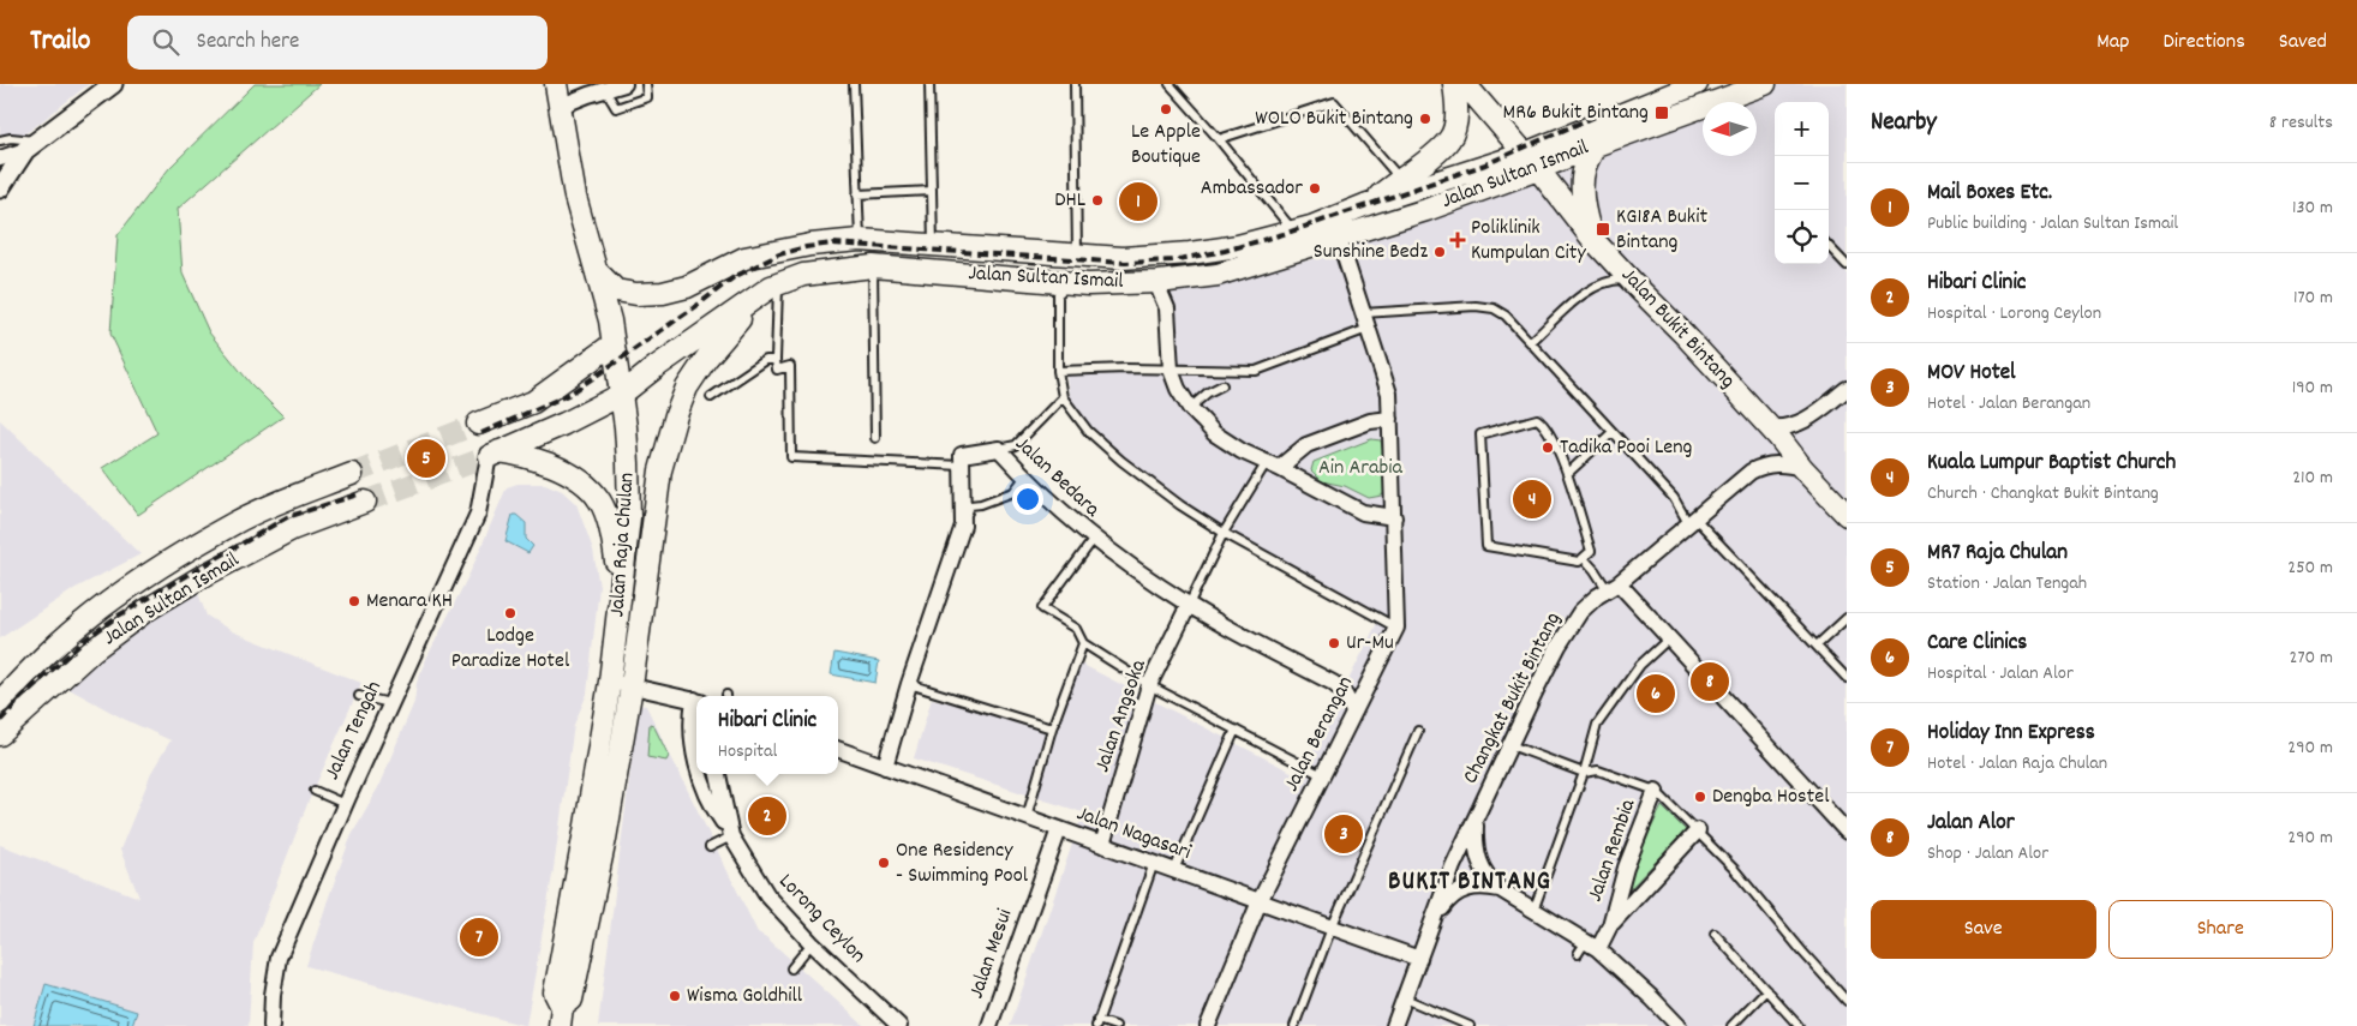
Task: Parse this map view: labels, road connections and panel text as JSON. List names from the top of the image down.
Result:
{
  "streets": {
    "main road": ["Jalan Sultan Ismail", "Jalan Bukit Bintang", "Jalan Raja Chulan"],
    "street": [
      "Jalan Bedara",
      "Changkat Bukit Bintang",
      "Jalan Angsoka",
      "Jalan Tengah",
      "Jalan Berangan",
      "Jalan Nagasari",
      "Jalan Rembia",
      "Lorong Ceylon",
      "Jalan Mesui"
    ]
  },
  "crossings": [
    ["Jalan Sultan Ismail", "Jalan Bukit Bintang"],
    ["Jalan Sultan Ismail", "Jalan Raja Chulan"],
    ["Jalan Sultan Ismail", "Jalan Tengah"],
    ["Jalan Sultan Ismail", "Jalan Berangan"],
    ["Jalan Bukit Bintang", "Changkat Bukit Bintang"],
    ["Jalan Bedara", "Jalan Angsoka"],
    ["Jalan Bedara", "Jalan Berangan"],
    ["Changkat Bukit Bintang", "Jalan Nagasari"],
    ["Jalan Angsoka", "Jalan Nagasari"],
    ["Jalan Berangan", "Jalan Nagasari"],
    ["Jalan Nagasari", "Jalan Mesui"]
  ],
  "districts": ["BUKIT BINTANG"],
  "parks": ["Ain Arabia"],
  "places": {
    "other": [
      "Le Apple Boutique",
      "WOLO Bukit Bintang",
      "Ambassador",
      "DHL",
      "Sunshine Bedz",
      "Tadika Pooi Leng",
      "Menara KH",
      "Lodge Paradize Hotel",
      "Ur-Mu",
      "Dengba Hostel",
      "One Residency - Swimming Pool",
      "Wisma Goldhill"
    ],
    "transit": ["MR6 Bukit Bintang", "KG18A Bukit Bintang"],
    "health": ["Poliklinik Kumpulan City"]
  },
  "north": "left",
  "page": {
    "header": "Trailo",
    "search": "Search here",
    "nav": ["Map", "Directions", "Saved"],
    "heading": ["Nearby", "8 results"],
    "map_buttons": ["+", "−"],
    "list": [
      {
        "mark": "1",
        "name": "Mail Boxes Etc.",
        "note": "Public building · Jalan Sultan Ismail",
        "value": "130 m"
      },
      {
        "mark": "2",
        "name": "Hibari Clinic",
        "note": "Hospital · Lorong Ceylon",
        "value": "170 m"
      },
      {
        "mark": "3",
        "name": "MOV Hotel",
        "note": "Hotel · Jalan Berangan",
        "value": "190 m"
      },
      {
        "mark": "4",
        "name": "Kuala Lumpur Baptist Church",
        "note": "Church · Changkat Bukit Bintang",
        "value": "210 m"
      },
      {
        "mark": "5",
        "name": "MR7 Raja Chulan",
        "note": "Station · Jalan Tengah",
        "value": "250 m"
      },
      {
        "mark": "6",
        "name": "Care Clinics",
        "note": "Hospital · Jalan Alor",
        "value": "270 m"
      },
      {
        "mark": "7",
        "name": "Holiday Inn Express",
        "note": "Hotel · Jalan Raja Chulan",
        "value": "290 m"
      },
      {
        "mark": "8",
        "name": "Jalan Alor",
        "note": "Shop · Jalan Alor",
        "value": "290 m"
      }
    ],
    "pins": [
      "1",
      "5",
      "4",
      "8",
      "6",
      "2",
      "3",
      "7"
    ],
    "popup": ["Hibari Clinic", "Hospital"],
    "buttons": ["Save", "Share"]
  }
}
